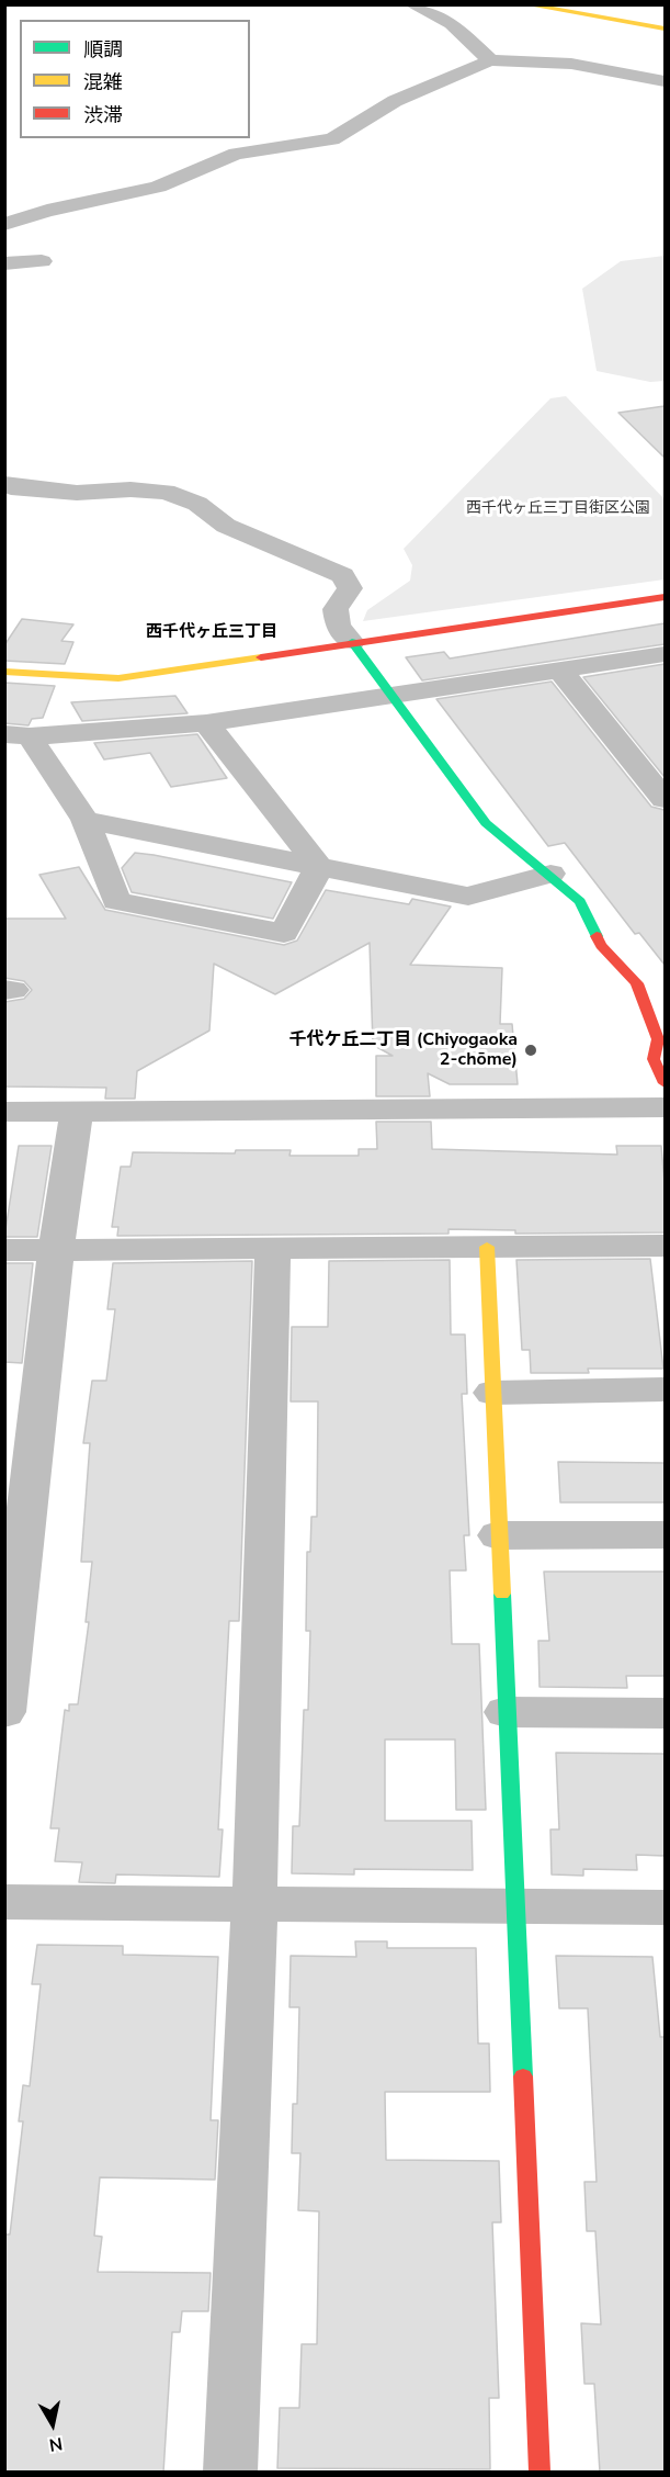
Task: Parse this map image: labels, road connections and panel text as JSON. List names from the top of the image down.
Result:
{
  "districts": ["西千代ヶ丘三丁目"],
  "parks": ["西千代ヶ丘三丁目街区公園"],
  "places": ["千代ケ丘二丁目 (Chiyogaoka 2-chōme)"],
  "legend": ["順調", "混雑", "渋滞"],
  "north": "bottom"
}
